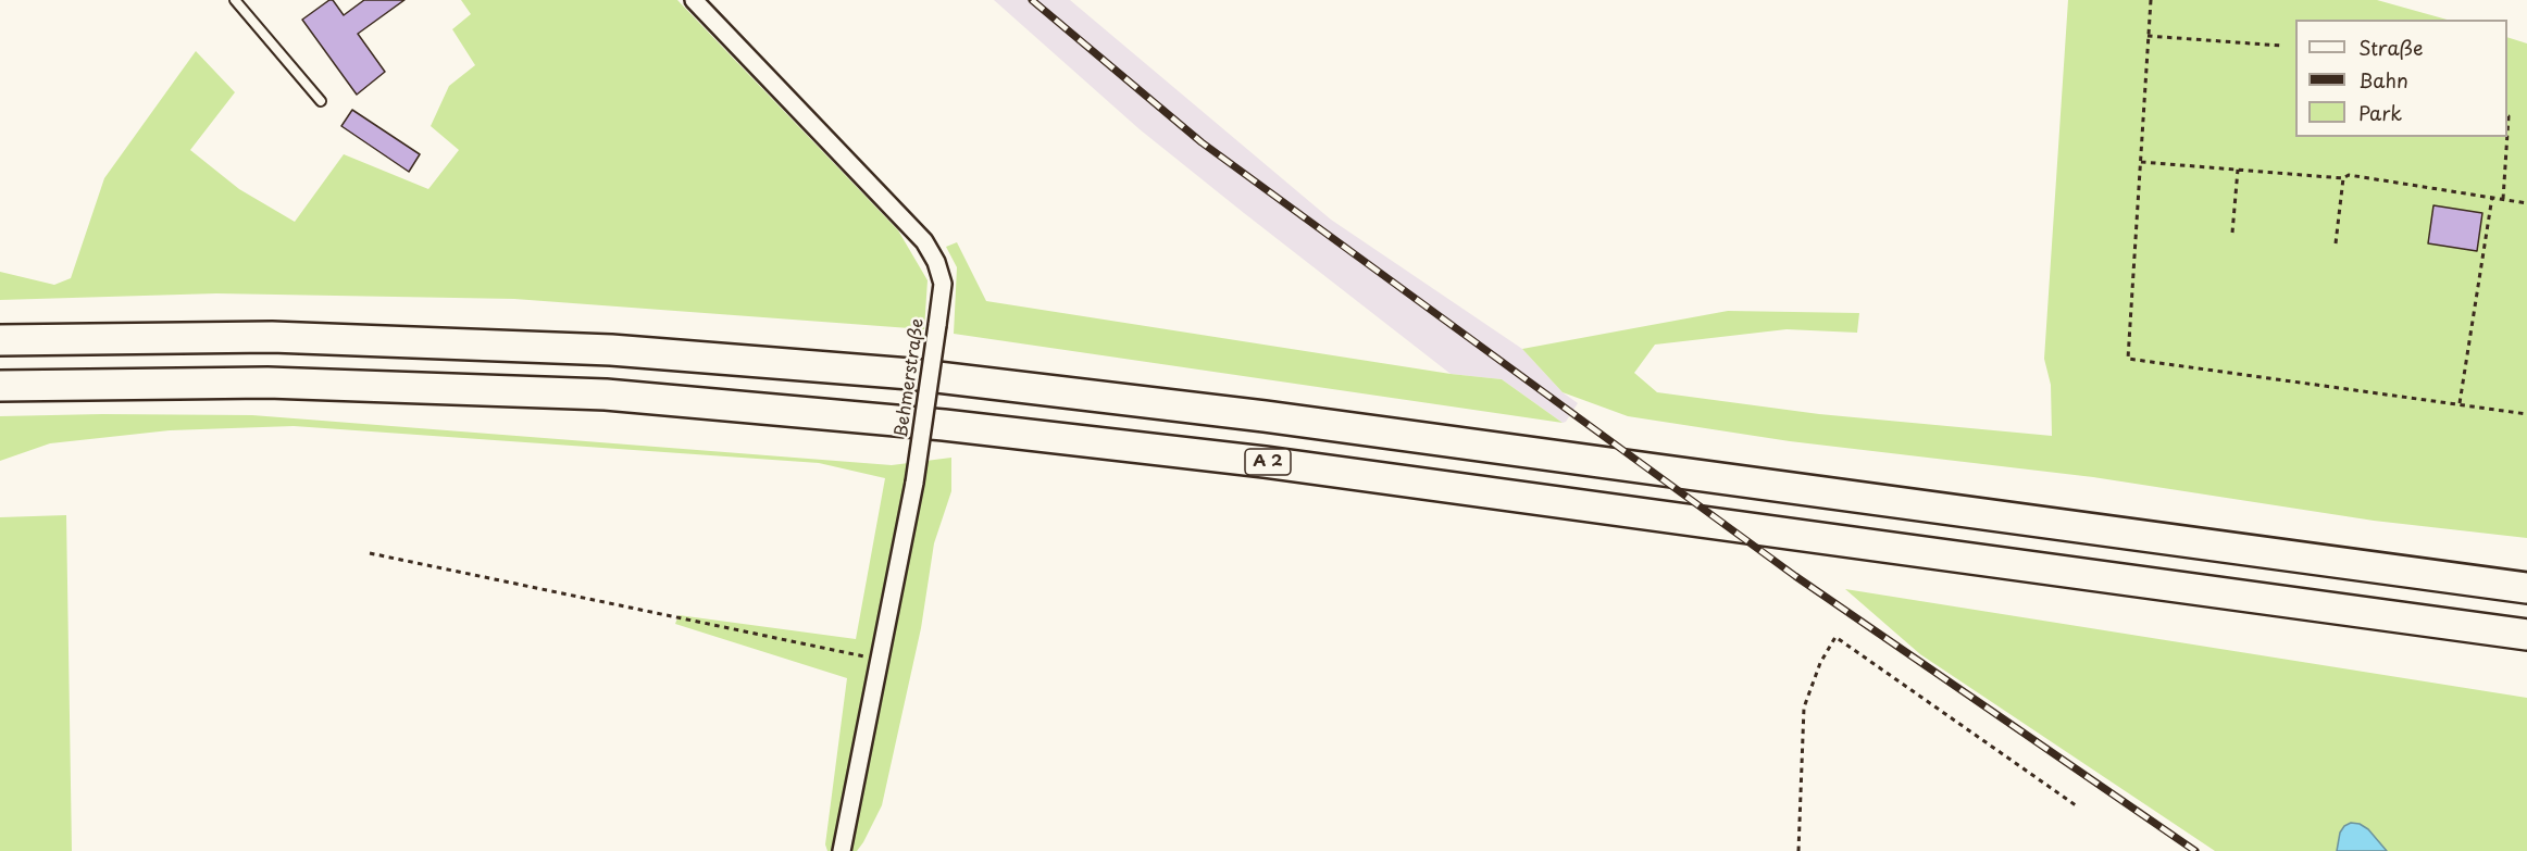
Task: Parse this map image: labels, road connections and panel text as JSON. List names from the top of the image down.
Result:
{
  "streets": {
    "highway": ["A 2"],
    "street": ["Behmerstraße"]
  },
  "legend": ["Straße", "Bahn", "Park"]
}
